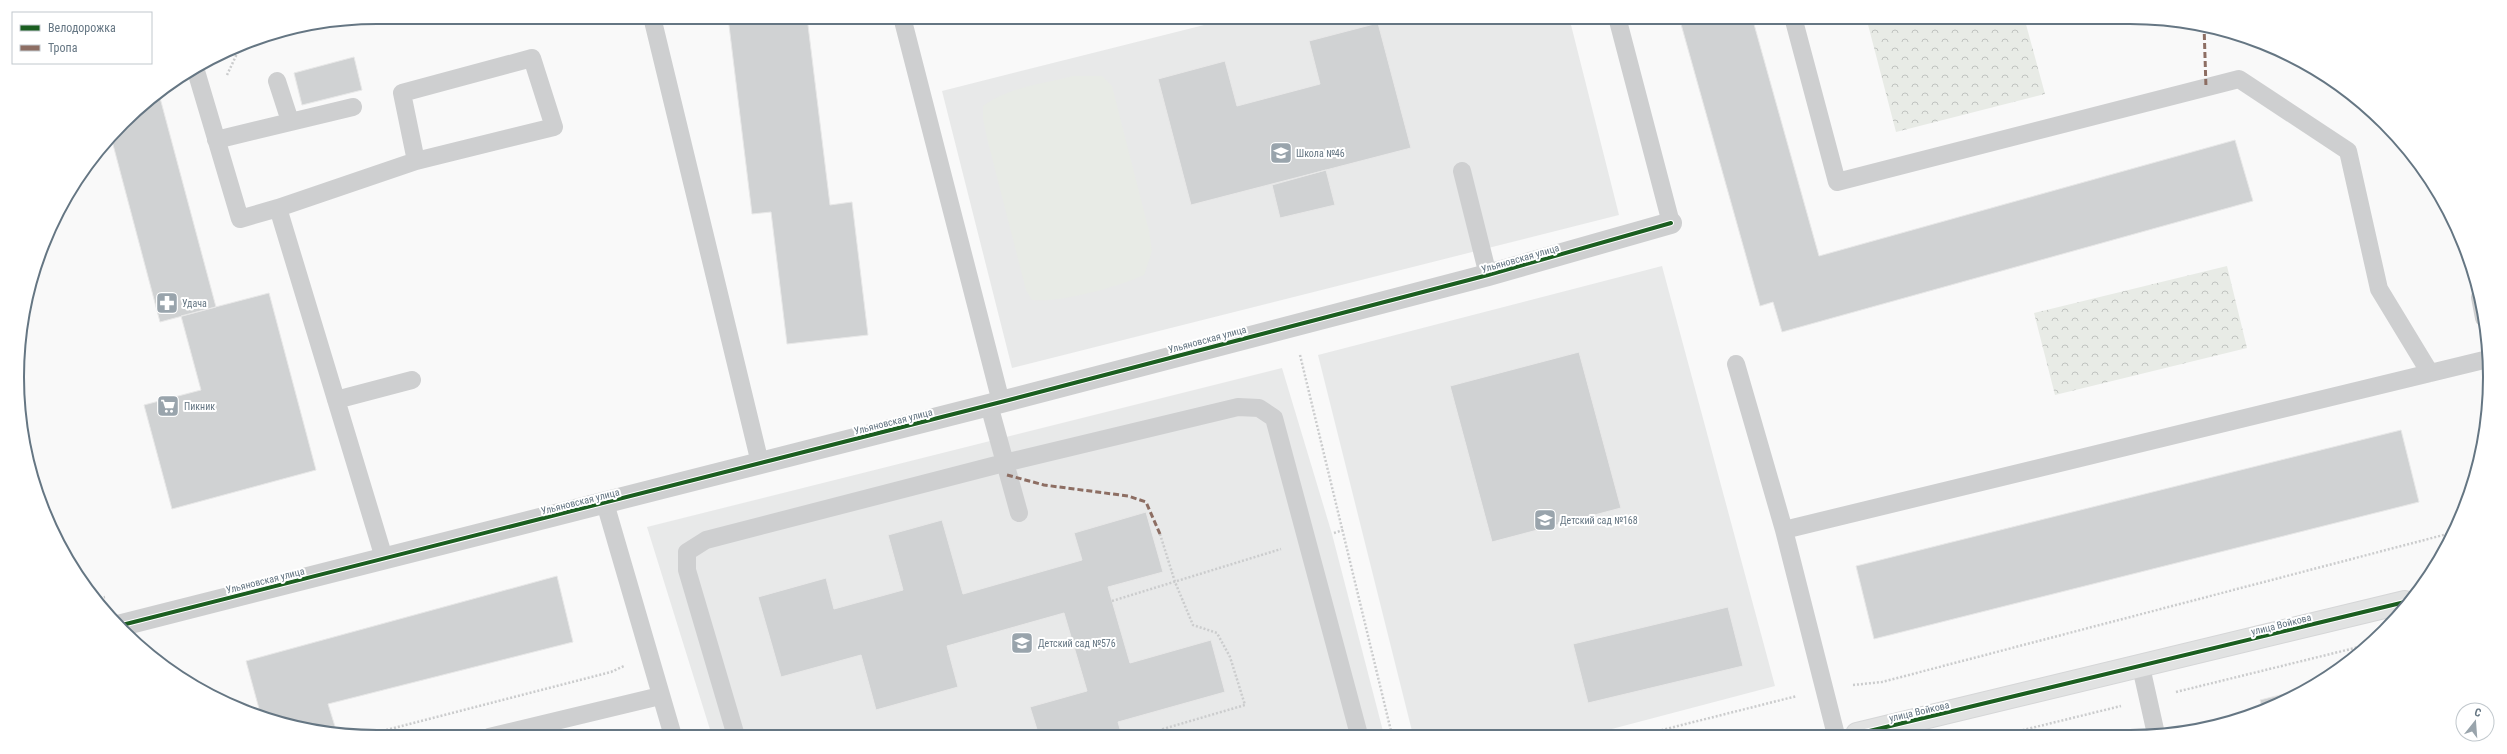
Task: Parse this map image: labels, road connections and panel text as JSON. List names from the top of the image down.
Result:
{
  "streets": {
    "street": ["Ульяновская улица", "улица Войкова"]
  },
  "places": {
    "school or university": ["Школа №46", "Детский сад №168", "Детский сад №576"],
    "pharmacy": ["Удача"],
    "supermarket": ["Пикник"]
  },
  "legend": ["Велодорожка", "Тропа"],
  "north": "top"
}
